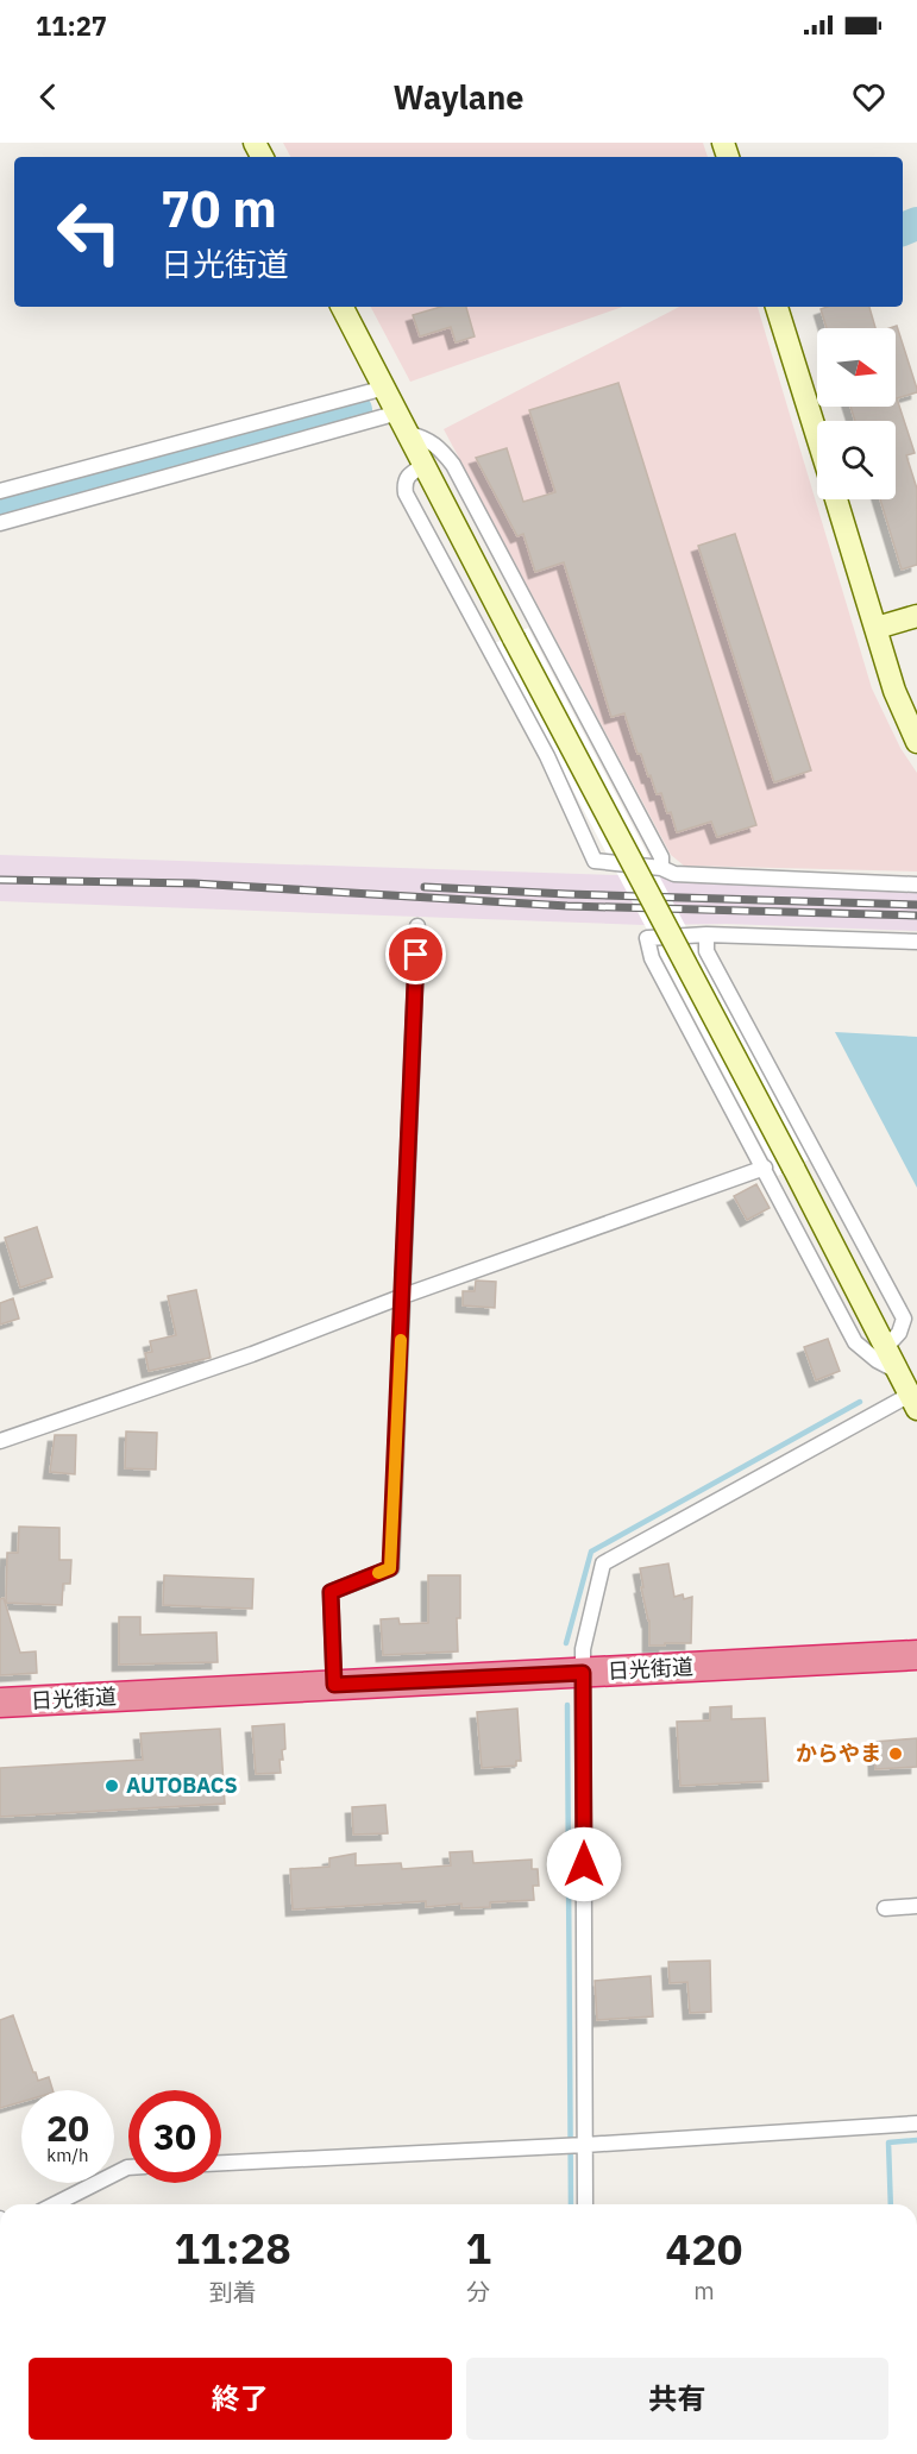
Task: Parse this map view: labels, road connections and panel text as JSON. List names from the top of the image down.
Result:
{
  "streets": {
    "highway": ["日光街道"]
  },
  "places": ["からやま", "AUTOBACS"],
  "north": "right",
  "page": {
    "status": "11:27",
    "header": "Waylane",
    "turn": ["70 m", "日光街道"],
    "speed": "20 km/h",
    "limit": "30",
    "eta": [
      "11:28",
      "到着",
      "1",
      "分",
      "420",
      "m"
    ],
    "buttons": ["終了", "共有"]
  }
}
